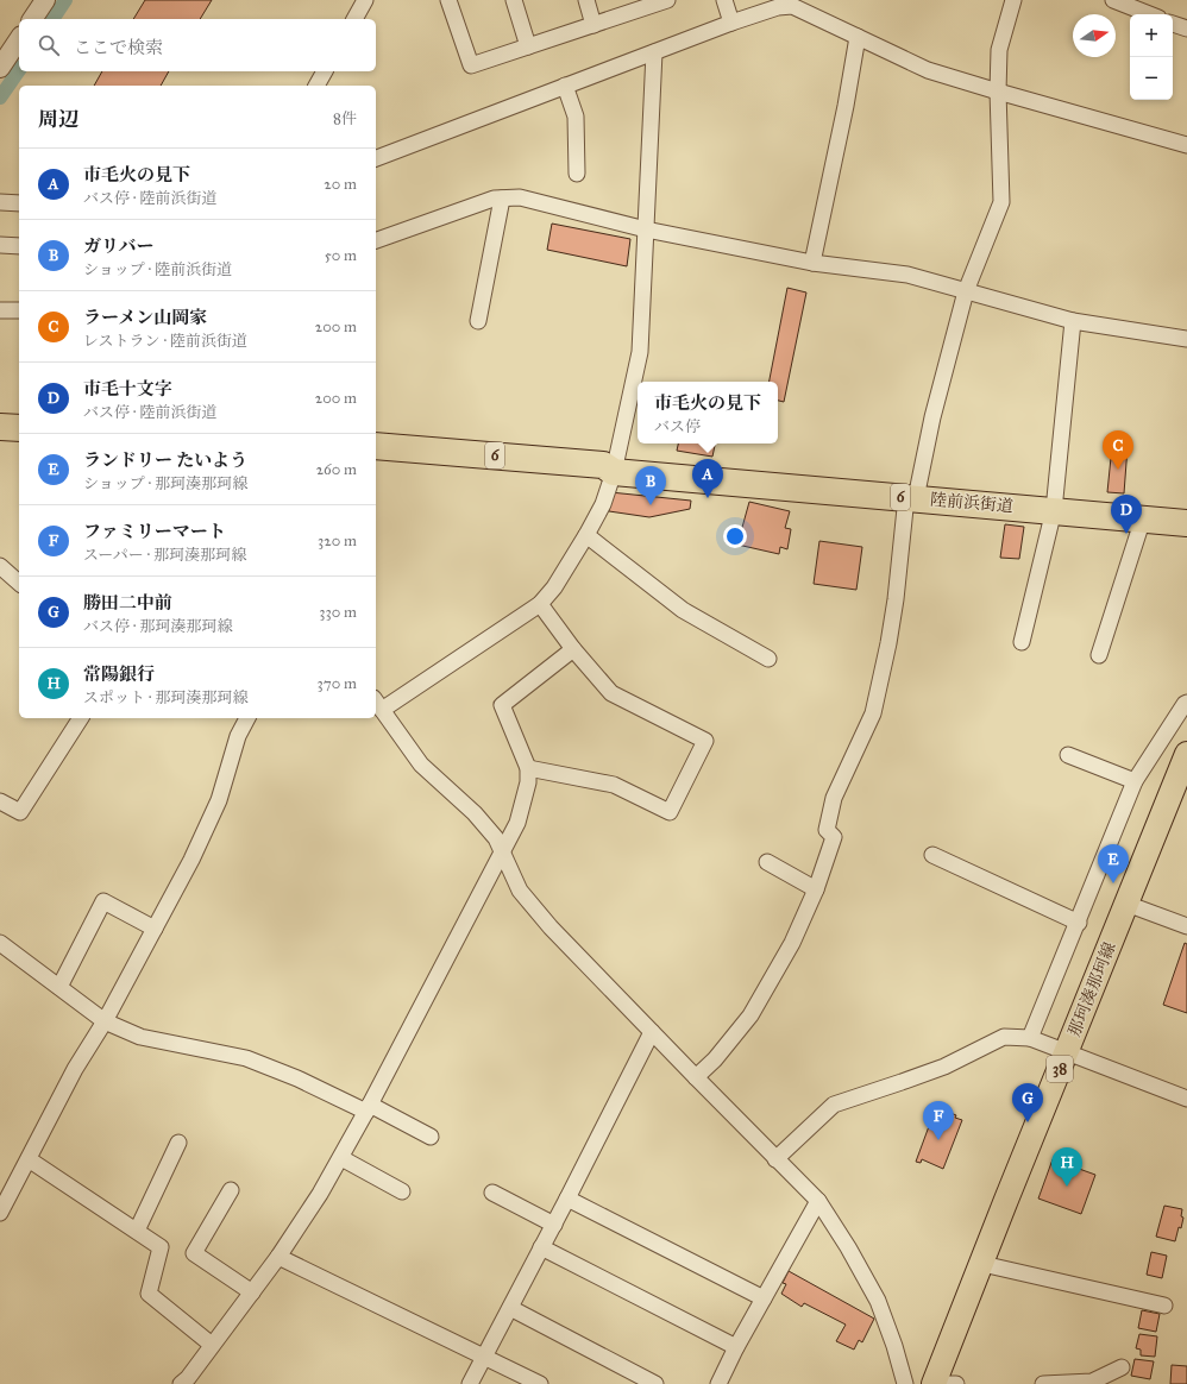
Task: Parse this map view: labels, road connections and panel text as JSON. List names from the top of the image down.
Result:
{
  "streets": {
    "highway": ["6", "陸前浜街道"],
    "main road": ["那珂湊那珂線", "38"]
  },
  "north": "right",
  "page": {
    "map_buttons": ["+", "−"],
    "search": "ここで検索",
    "heading": ["周辺", "8件"],
    "list": [
      {
        "mark": "A",
        "name": "市毛火の見下",
        "note": "バス停 · 陸前浜街道",
        "value": "20 m"
      },
      {
        "mark": "B",
        "name": "ガリバー",
        "note": "ショップ · 陸前浜街道",
        "value": "50 m"
      },
      {
        "mark": "C",
        "name": "ラーメン山岡家",
        "note": "レストラン · 陸前浜街道",
        "value": "200 m"
      },
      {
        "mark": "D",
        "name": "市毛十文字",
        "note": "バス停 · 陸前浜街道",
        "value": "200 m"
      },
      {
        "mark": "E",
        "name": "ランドリー たいよう",
        "note": "ショップ · 那珂湊那珂線",
        "value": "260 m"
      },
      {
        "mark": "F",
        "name": "ファミリーマート",
        "note": "スーパー · 那珂湊那珂線",
        "value": "320 m"
      },
      {
        "mark": "G",
        "name": "勝田二中前",
        "note": "バス停 · 那珂湊那珂線",
        "value": "330 m"
      },
      {
        "mark": "H",
        "name": "常陽銀行",
        "note": "スポット · 那珂湊那珂線",
        "value": "370 m"
      }
    ],
    "popup": ["市毛火の見下", "バス停"],
    "pins": [
      "C",
      "A",
      "B",
      "D",
      "E",
      "G",
      "F",
      "H"
    ]
  }
}
